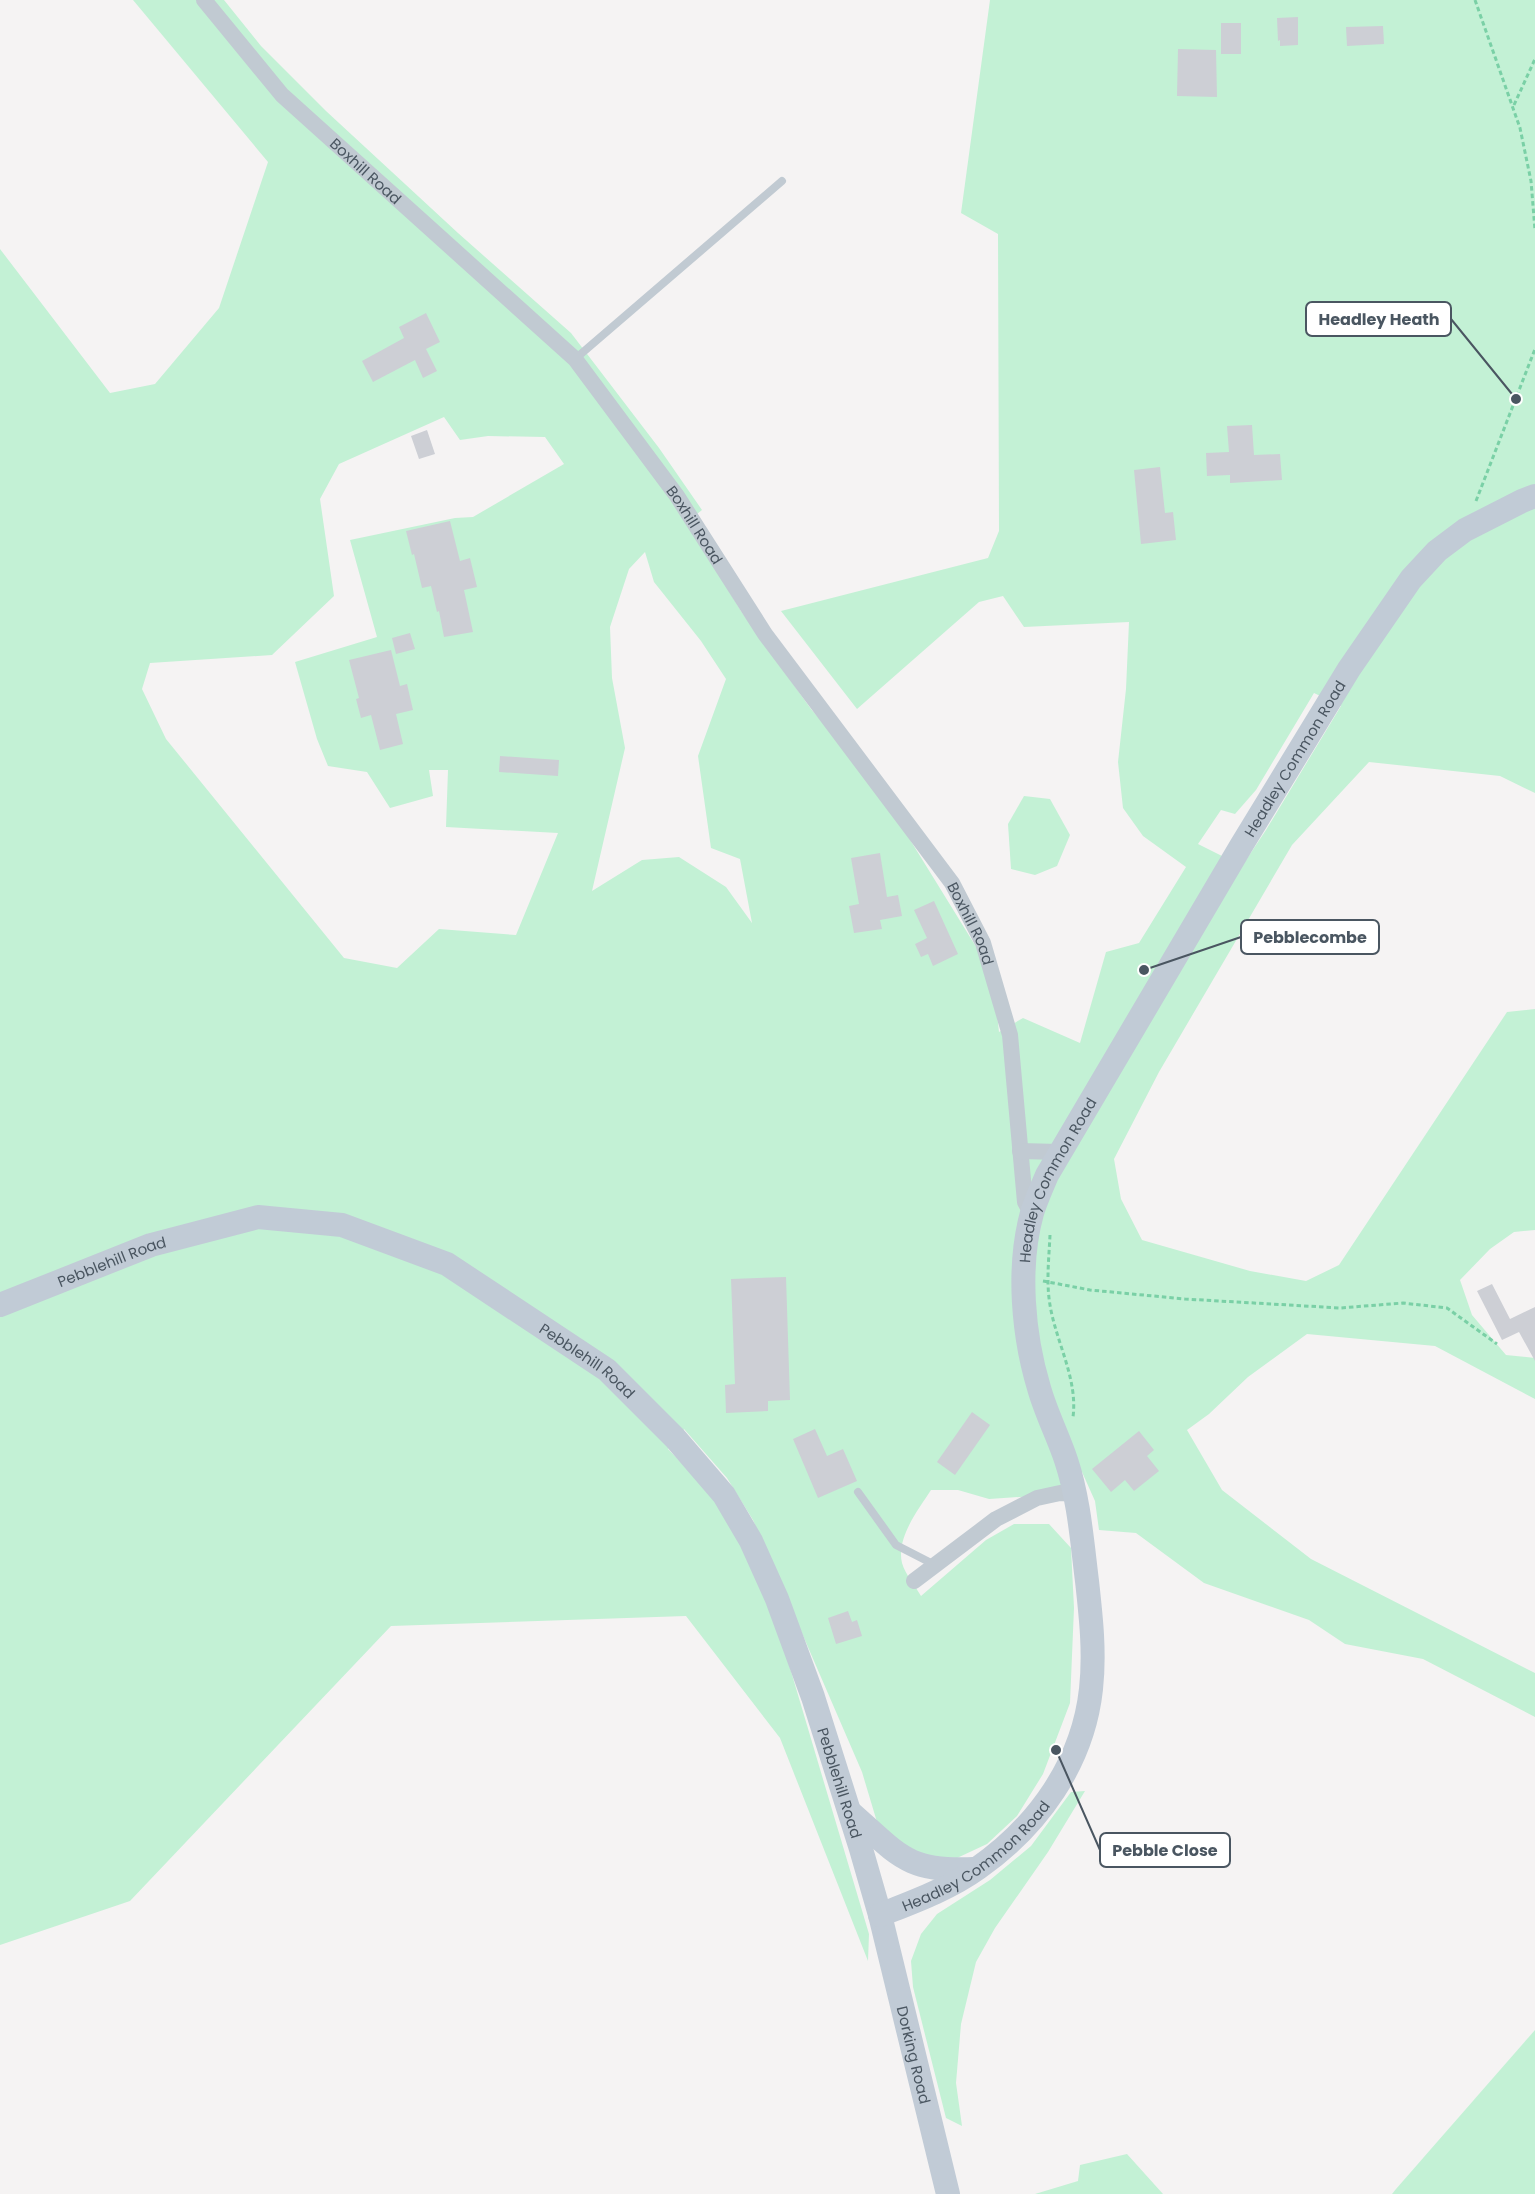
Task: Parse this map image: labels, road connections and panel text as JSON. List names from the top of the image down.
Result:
{
  "streets": {
    "main road": ["Headley Common Road", "Pebblehill Road", "Dorking Road"],
    "street": ["Boxhill Road"]
  },
  "crossings": [
    ["Boxhill Road", "Headley Common Road"],
    ["Headley Common Road", "Pebblehill Road"],
    ["Headley Common Road", "Dorking Road"],
    ["Pebblehill Road", "Dorking Road"]
  ],
  "places": ["Headley Heath", "Pebblecombe", "Pebble Close"]
}
